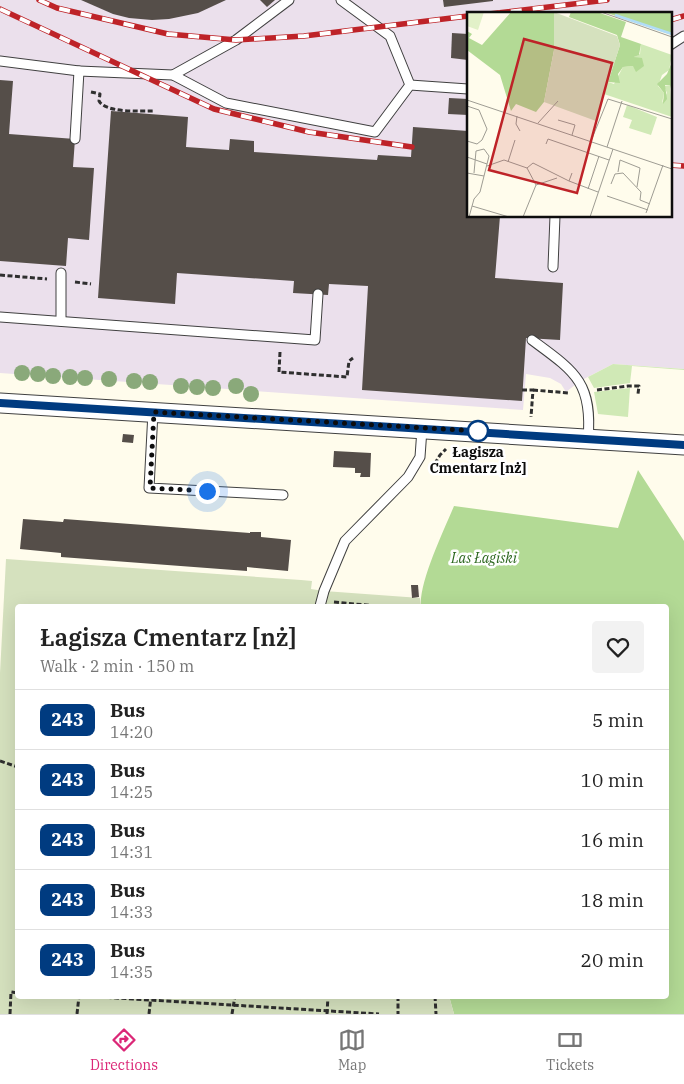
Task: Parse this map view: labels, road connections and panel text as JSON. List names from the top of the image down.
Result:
{
  "parks": ["Las Łagiski"],
  "places": ["Łagisza Cmentarz [nż]"],
  "lines": ["bus line 243"],
  "page": {
    "heading": ["Łagisza Cmentarz [nż]", "Walk · 2 min · 150 m"],
    "list": [
      {
        "mark": "243",
        "name": "Bus",
        "note": "14:20",
        "value": "5 min"
      },
      {
        "mark": "243",
        "name": "Bus",
        "note": "14:25",
        "value": "10 min"
      },
      {
        "mark": "243",
        "name": "Bus",
        "note": "14:31",
        "value": "16 min"
      },
      {
        "mark": "243",
        "name": "Bus",
        "note": "14:33",
        "value": "18 min"
      },
      {
        "mark": "243",
        "name": "Bus",
        "note": "14:35",
        "value": "20 min"
      }
    ],
    "tabs": ["Directions", "Map", "Tickets"]
  }
}
